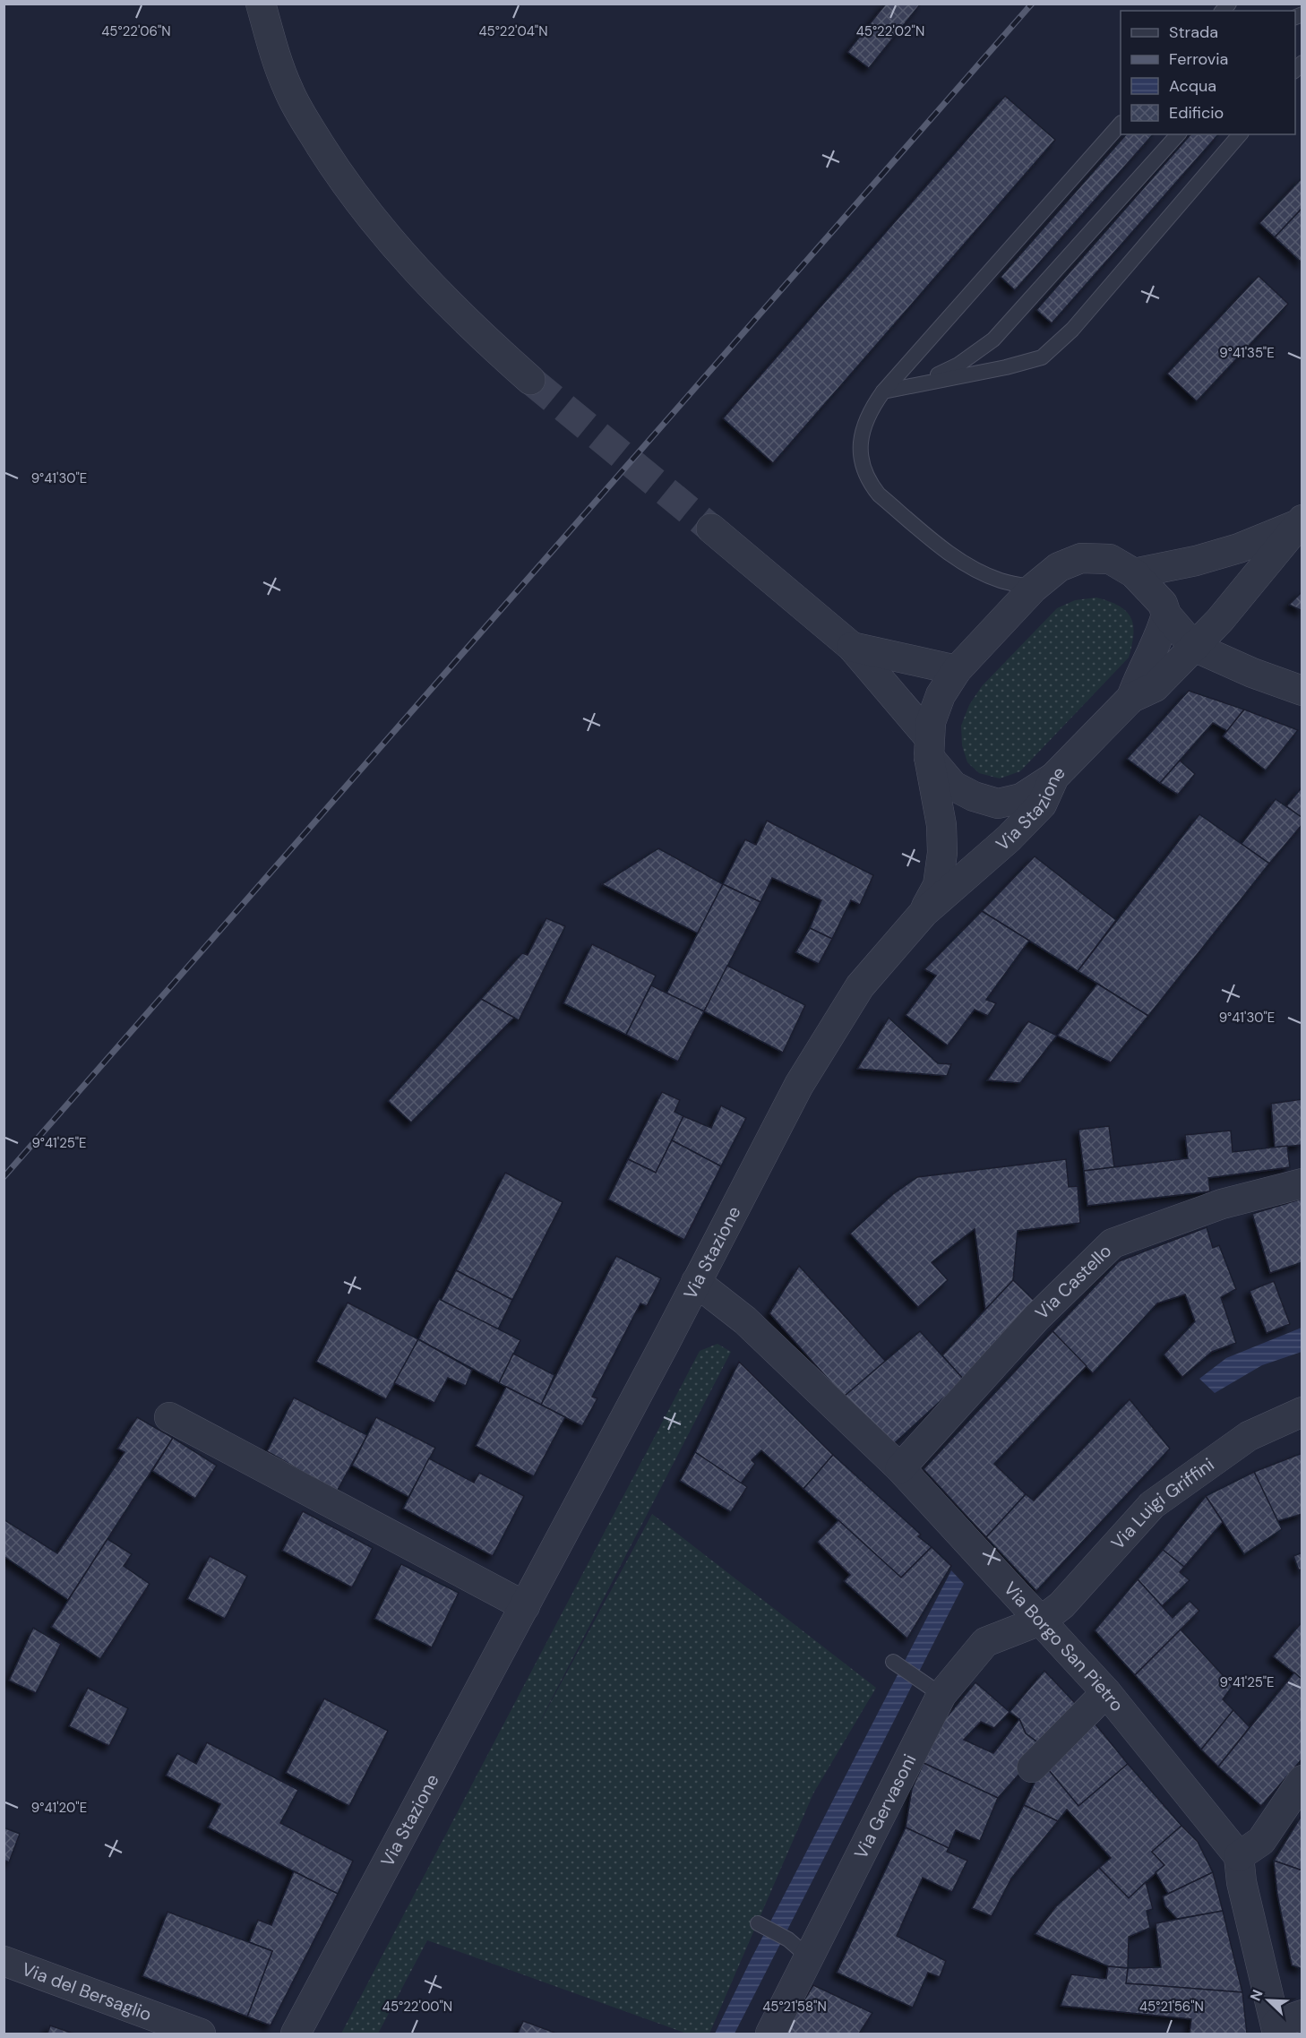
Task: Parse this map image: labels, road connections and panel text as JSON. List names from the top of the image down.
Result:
{
  "streets": {
    "street": [
      "Via Stazione",
      "Via Castello",
      "Via Luigi Griffini",
      "Via Borgo San Pietro",
      "Via Gervasoni",
      "Via del Bersaglio"
    ]
  },
  "crossings": [
    ["Via Stazione", "Via Borgo San Pietro"],
    ["Via Castello", "Via Borgo San Pietro"],
    ["Via Luigi Griffini", "Via Borgo San Pietro"],
    ["Via Luigi Griffini", "Via Gervasoni"],
    ["Via Borgo San Pietro", "Via Gervasoni"]
  ],
  "legend": [
    "Strada",
    "Ferrovia",
    "Acqua",
    "Edificio"
  ],
  "north": "top left",
  "coordinates": [
    "45°22'06\"N",
    "45°22'04\"N",
    "45°22'02\"N",
    "9°41'35\"E",
    "9°41'30\"E",
    "9°41'25\"E",
    "9°41'20\"E",
    "45°22'00\"N",
    "45°21'58\"N",
    "45°21'56\"N"
  ]
}
